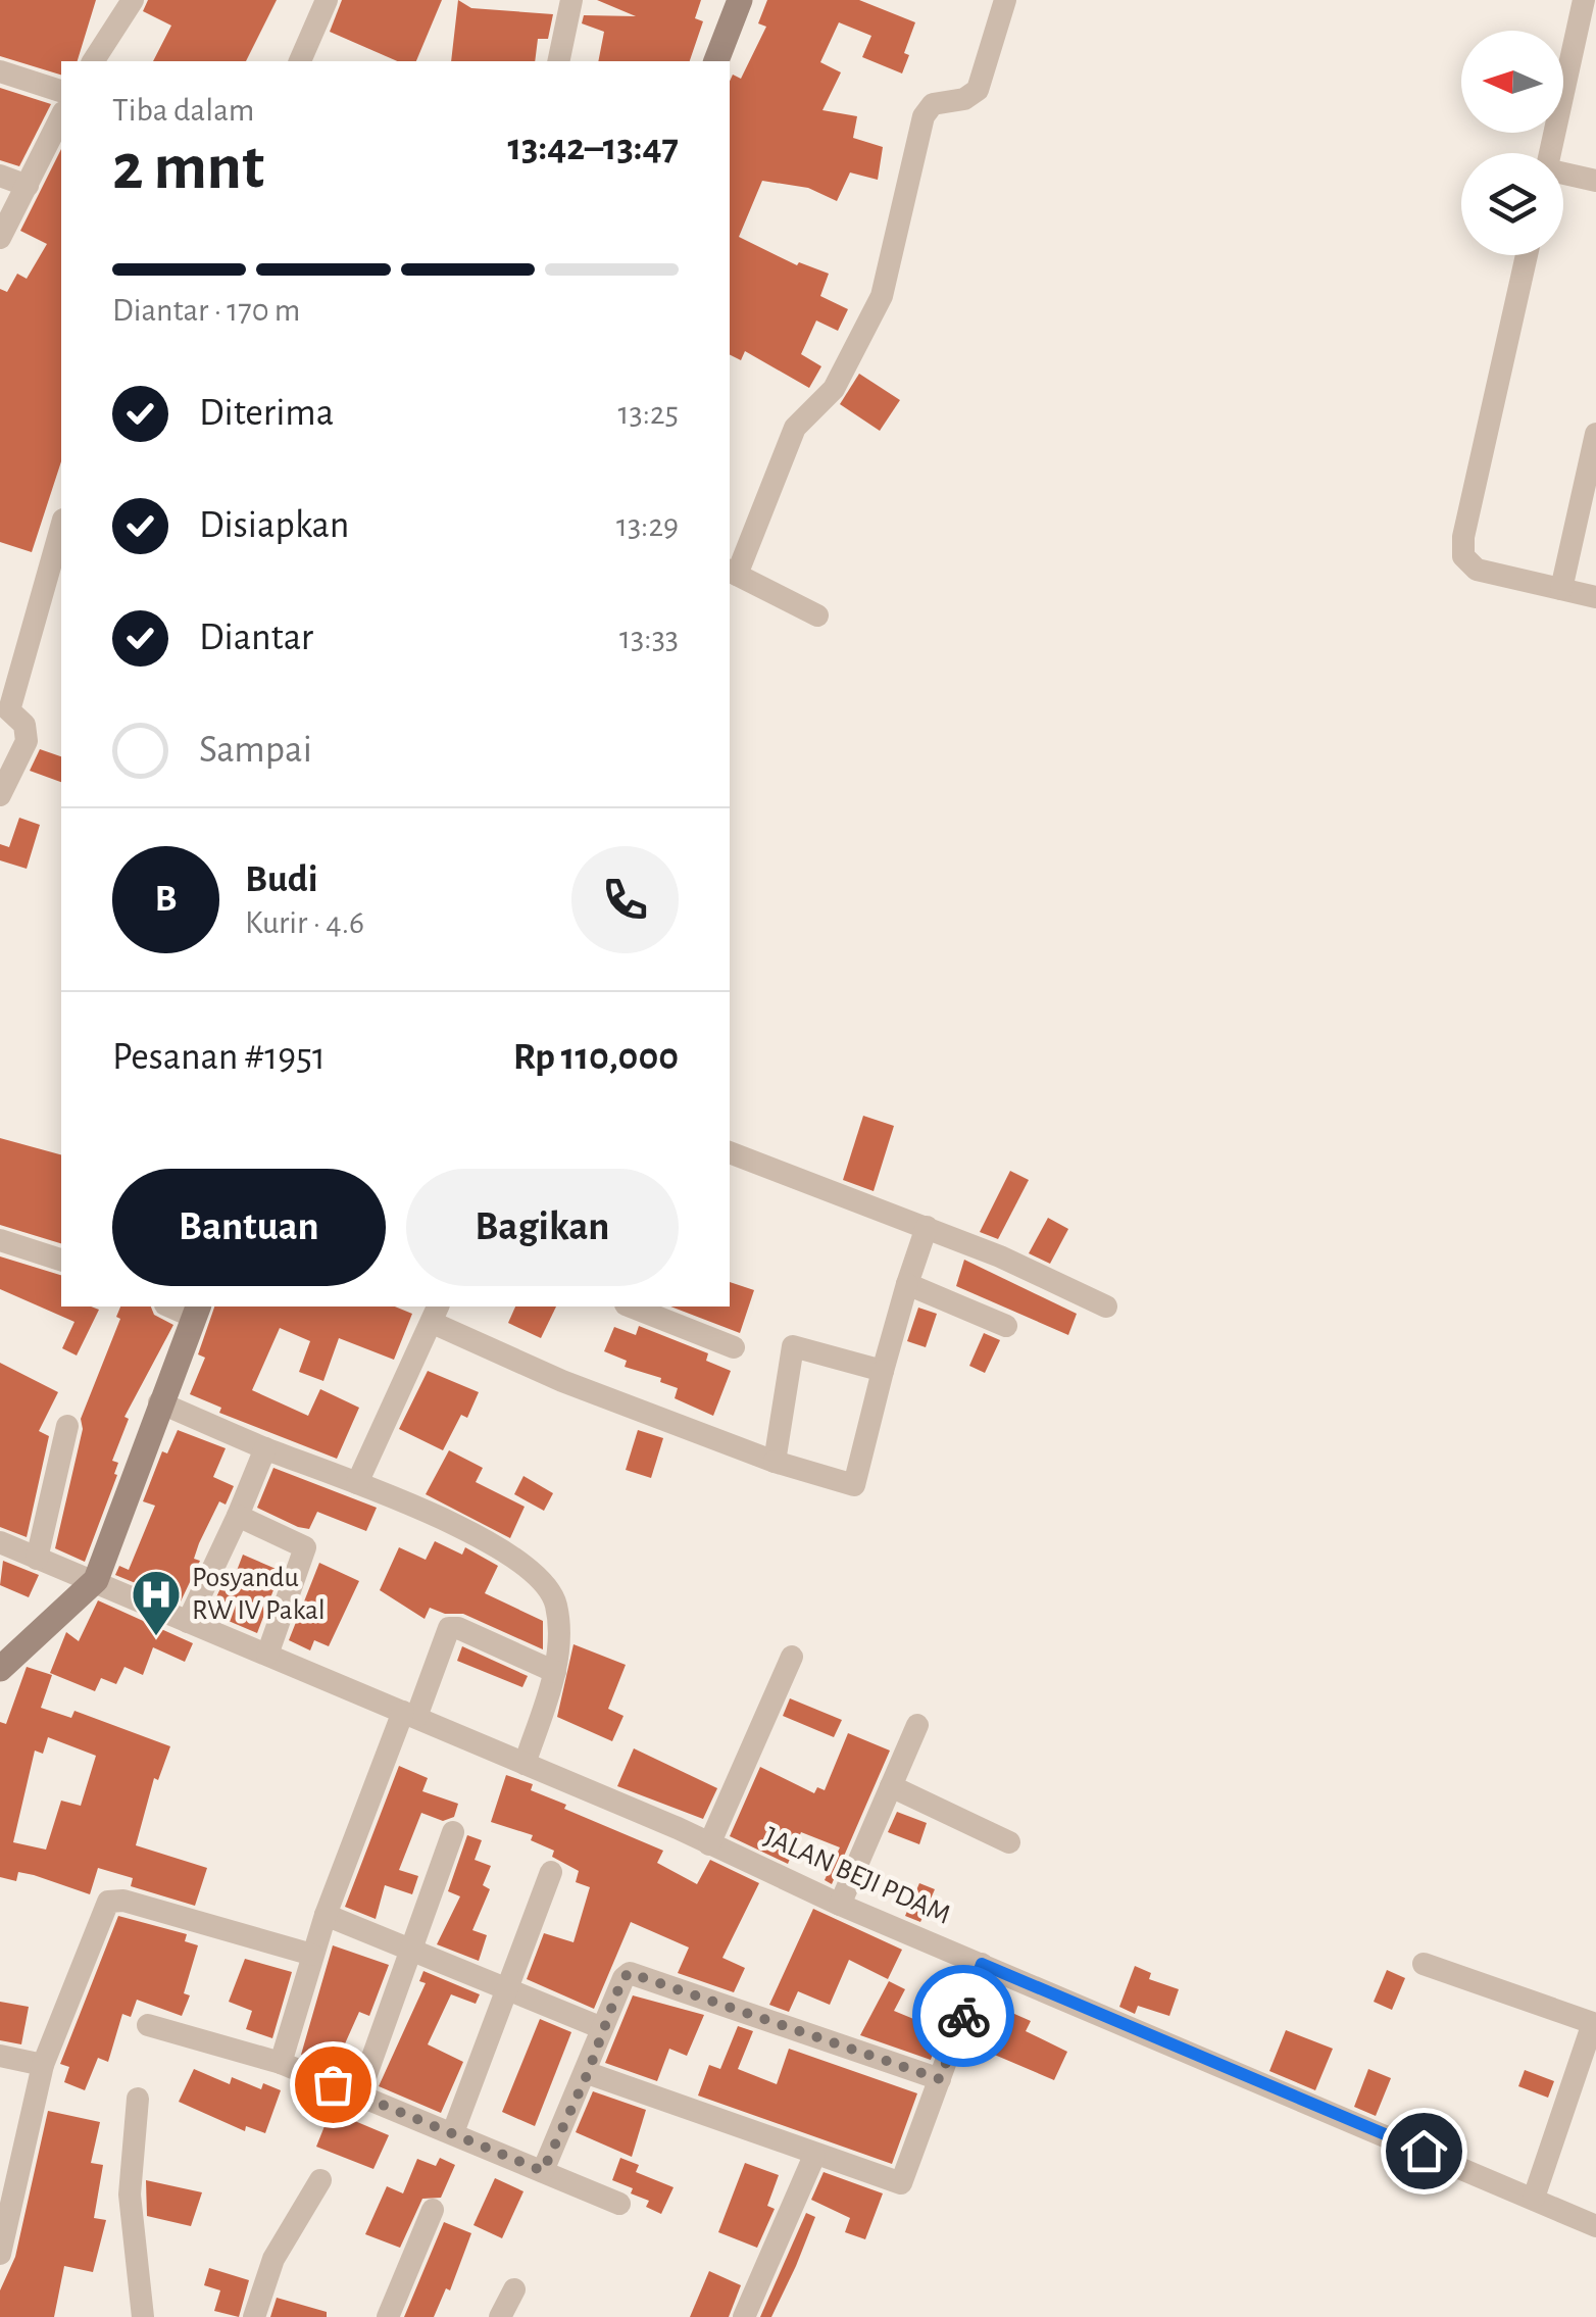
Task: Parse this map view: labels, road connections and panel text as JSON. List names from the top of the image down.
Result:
{
  "streets": {
    "street": ["JALAN BEJI PDAM"]
  },
  "places": {
    "hospital": ["Posyandu RW IV Pakal"]
  },
  "north": "left",
  "page": {
    "heading": ["2 mnt", "Tiba dalam", "13:42–13:47"],
    "panel": [
      "Budi",
      "Kurir · 4.6",
      "Pesanan #1951",
      "Rp 110,000"
    ],
    "bar": "Diantar · 170 m",
    "list": [
      ["Diterima", "13:25"],
      ["Disiapkan", "13:29"],
      ["Diantar", "13:33"],
      "Sampai"
    ],
    "round": "B",
    "buttons": ["Bantuan", "Bagikan"]
  }
}
